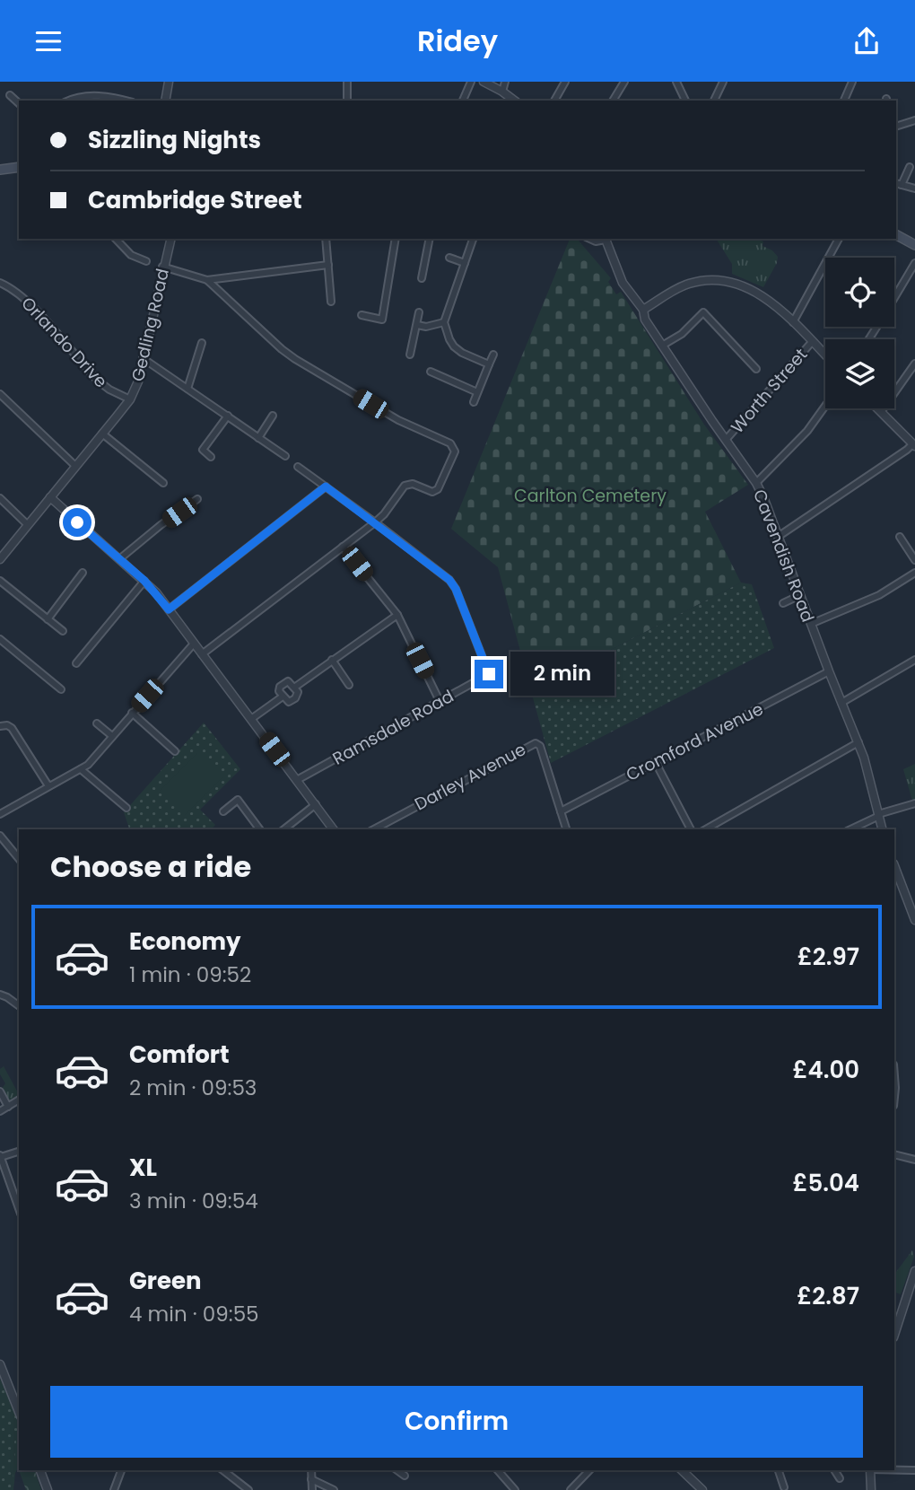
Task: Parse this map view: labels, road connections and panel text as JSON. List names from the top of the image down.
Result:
{
  "streets": {
    "street": [
      "Gedling Road",
      "Orlando Drive",
      "Worth Street",
      "Cavendish Road",
      "Ramsdale Road",
      "Cromford Avenue",
      "Darley Avenue"
    ]
  },
  "crossings": [
    ["Gedling Road", "Orlando Drive"],
    ["Worth Street", "Cavendish Road"],
    ["Cavendish Road", "Cromford Avenue"],
    ["Cromford Avenue", "Darley Avenue"]
  ],
  "parks": ["Carlton Cemetery"],
  "page": {
    "header": "Ridey",
    "banner": ["Sizzling Nights", "Cambridge Street"],
    "bubble": "2 min",
    "heading": "Choose a ride",
    "list": [
      {
        "name": "Economy",
        "note": "1 min · 09:52",
        "value": "£2.97"
      },
      {
        "name": "Comfort",
        "note": "2 min · 09:53",
        "value": "£4.00"
      },
      {
        "name": "XL",
        "note": "3 min · 09:54",
        "value": "£5.04"
      },
      {
        "name": "Green",
        "note": "4 min · 09:55",
        "value": "£2.87"
      }
    ],
    "buttons": "Confirm"
  }
}
